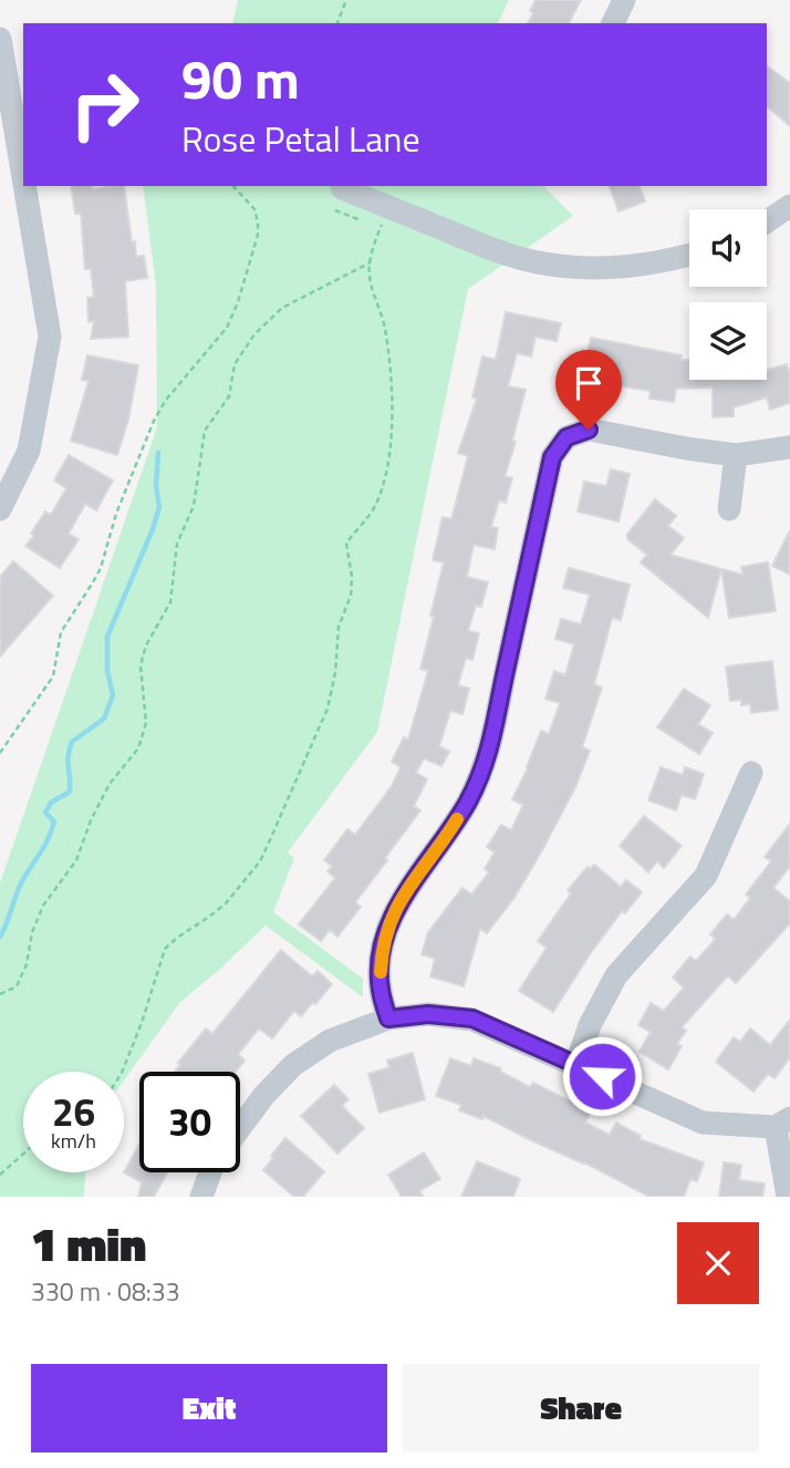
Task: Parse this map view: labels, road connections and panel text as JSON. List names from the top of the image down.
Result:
{
  "page": {
    "turn": ["90 m", "Rose Petal Lane"],
    "speed": "26 km/h",
    "limit": "30",
    "heading": ["1 min", "330 m · 08:33"],
    "buttons": ["Exit", "Share"]
  }
}
